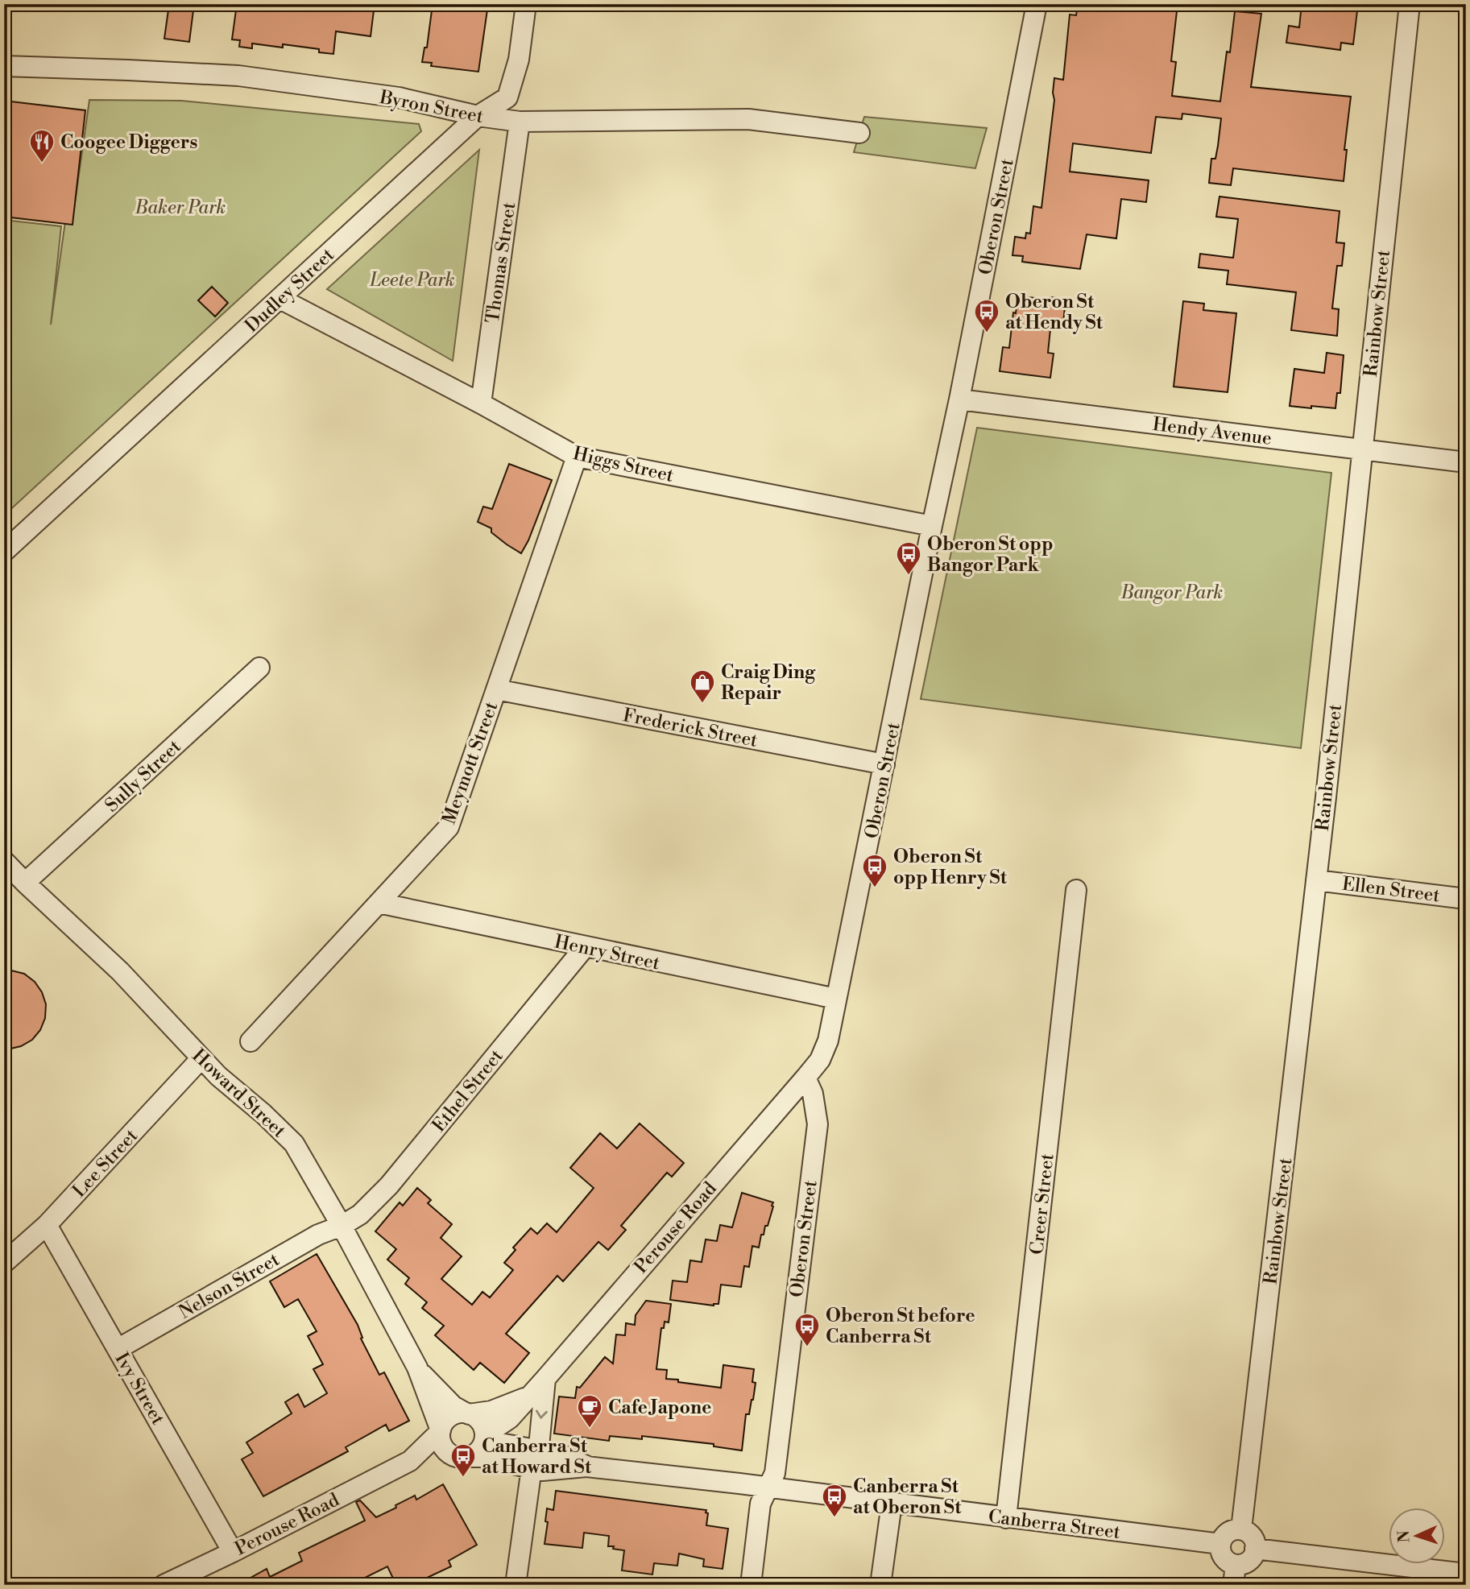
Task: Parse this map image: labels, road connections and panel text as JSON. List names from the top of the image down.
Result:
{
  "streets": {
    "street": [
      "Byron Street",
      "Oberon Street",
      "Thomas Street",
      "Dudley Street",
      "Rainbow Street",
      "Hendy Avenue",
      "Higgs Street",
      "Frederick Street",
      "Meymott Street",
      "Sully Street",
      "Ellen Street",
      "Henry Street",
      "Ethel Street",
      "Howard Street",
      "Lee Street",
      "Creer Street",
      "Perouse Road",
      "Nelson Street",
      "Ivy Street",
      "Canberra Street"
    ]
  },
  "crossings": [
    ["Byron Street", "Thomas Street"],
    ["Byron Street", "Dudley Street"],
    ["Oberon Street", "Hendy Avenue"],
    ["Oberon Street", "Higgs Street"],
    ["Oberon Street", "Frederick Street"],
    ["Oberon Street", "Henry Street"],
    ["Oberon Street", "Perouse Road"],
    ["Oberon Street", "Canberra Street"],
    ["Thomas Street", "Higgs Street"],
    ["Dudley Street", "Higgs Street"],
    ["Rainbow Street", "Hendy Avenue"],
    ["Rainbow Street", "Ellen Street"],
    ["Rainbow Street", "Canberra Street"],
    ["Higgs Street", "Meymott Street"],
    ["Frederick Street", "Meymott Street"],
    ["Meymott Street", "Henry Street"],
    ["Sully Street", "Howard Street"],
    ["Henry Street", "Ethel Street"],
    ["Ethel Street", "Howard Street"],
    ["Ethel Street", "Nelson Street"],
    ["Howard Street", "Lee Street"],
    ["Howard Street", "Perouse Road"],
    ["Howard Street", "Nelson Street"],
    ["Howard Street", "Canberra Street"],
    ["Lee Street", "Ivy Street"],
    ["Creer Street", "Canberra Street"],
    ["Perouse Road", "Ivy Street"],
    ["Perouse Road", "Canberra Street"],
    ["Nelson Street", "Ivy Street"]
  ],
  "parks": ["Baker Park", "Leete Park", "Bangor Park"],
  "places": {
    "restaurant": ["Coogee Diggers"],
    "bus stop": [
      "Oberon St at Hendy St",
      "Oberon St opp Bangor Park",
      "Oberon St opp Henry St",
      "Oberon St before Canberra St",
      "Canberra St at Howard St",
      "Canberra St at Oberon St"
    ],
    "shop": ["Craig Ding Repair"],
    "cafe": ["Cafe Japone"]
  },
  "north": "left"
}
